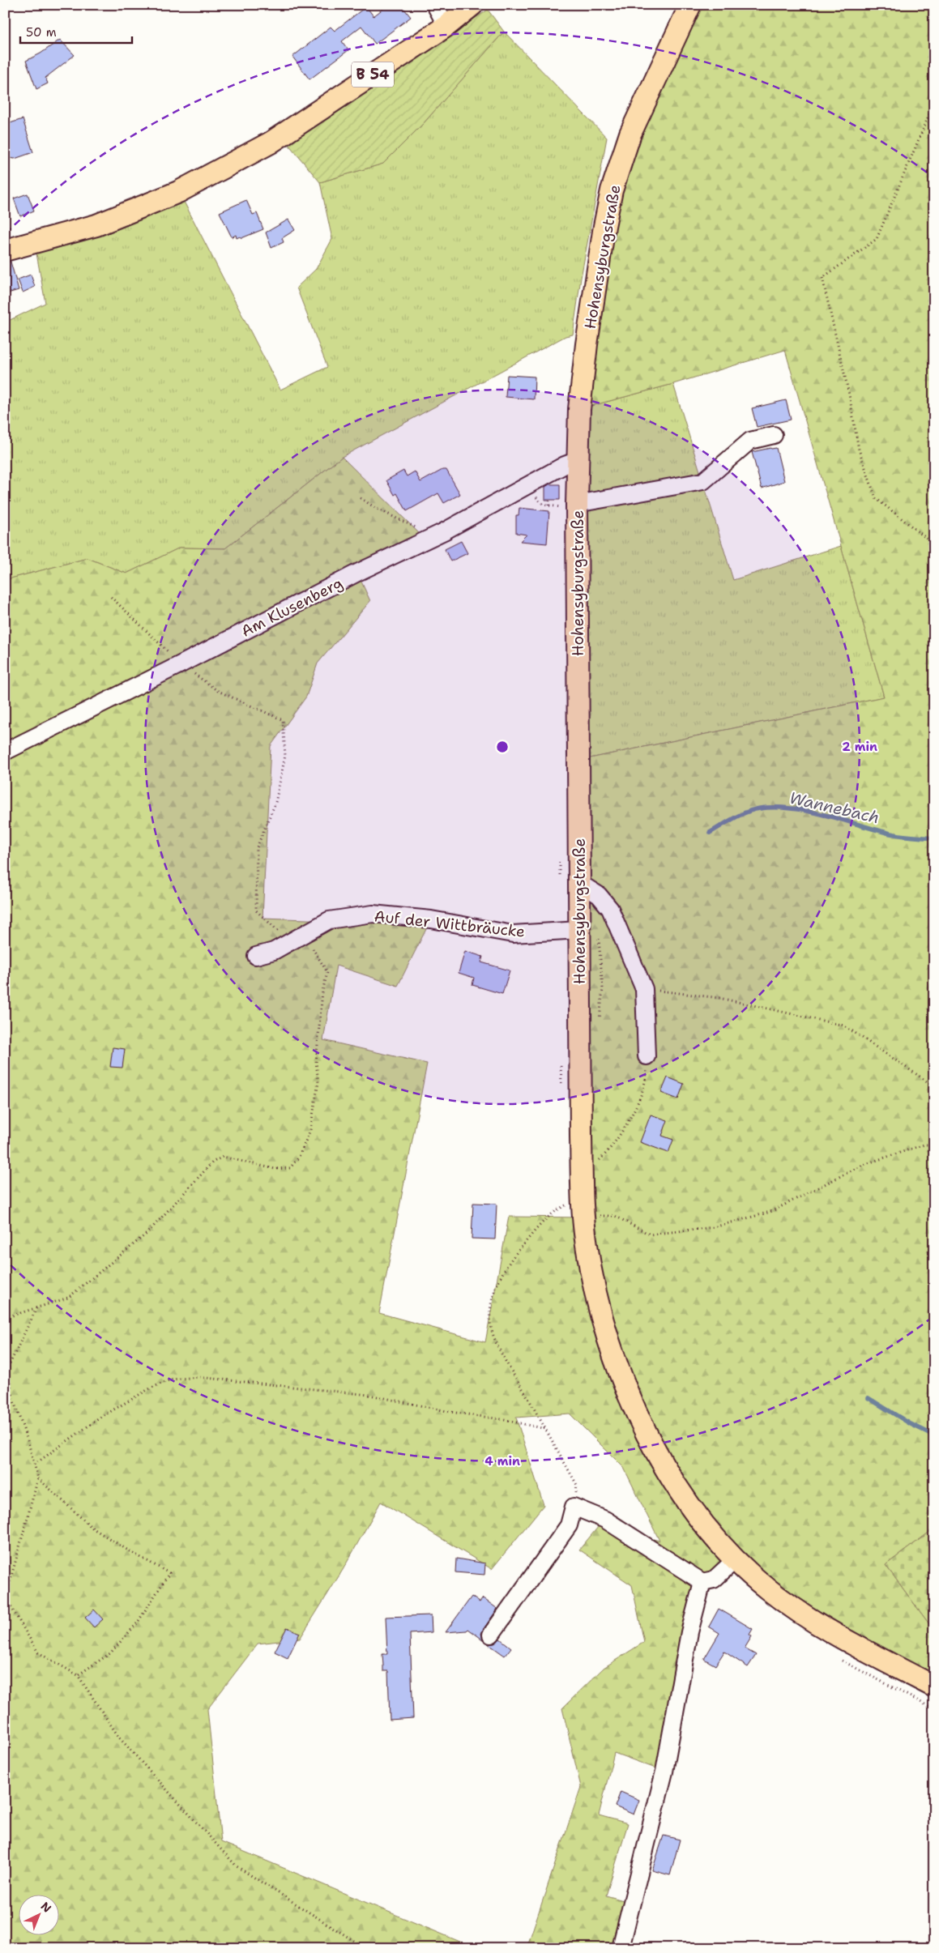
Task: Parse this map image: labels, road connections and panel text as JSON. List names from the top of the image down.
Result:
{
  "streets": {
    "main road": ["B 54", "Hohensyburgstraße"],
    "street": ["Am Klusenberg", "Auf der Wittbräucke"]
  },
  "crossings": [
    ["Hohensyburgstraße", "Am Klusenberg"],
    ["Hohensyburgstraße", "Auf der Wittbräucke"]
  ],
  "water": ["Wannebach"],
  "scale_bar": "50 m",
  "north": "top right",
  "rings": ["2 min", "4 min"]
}
